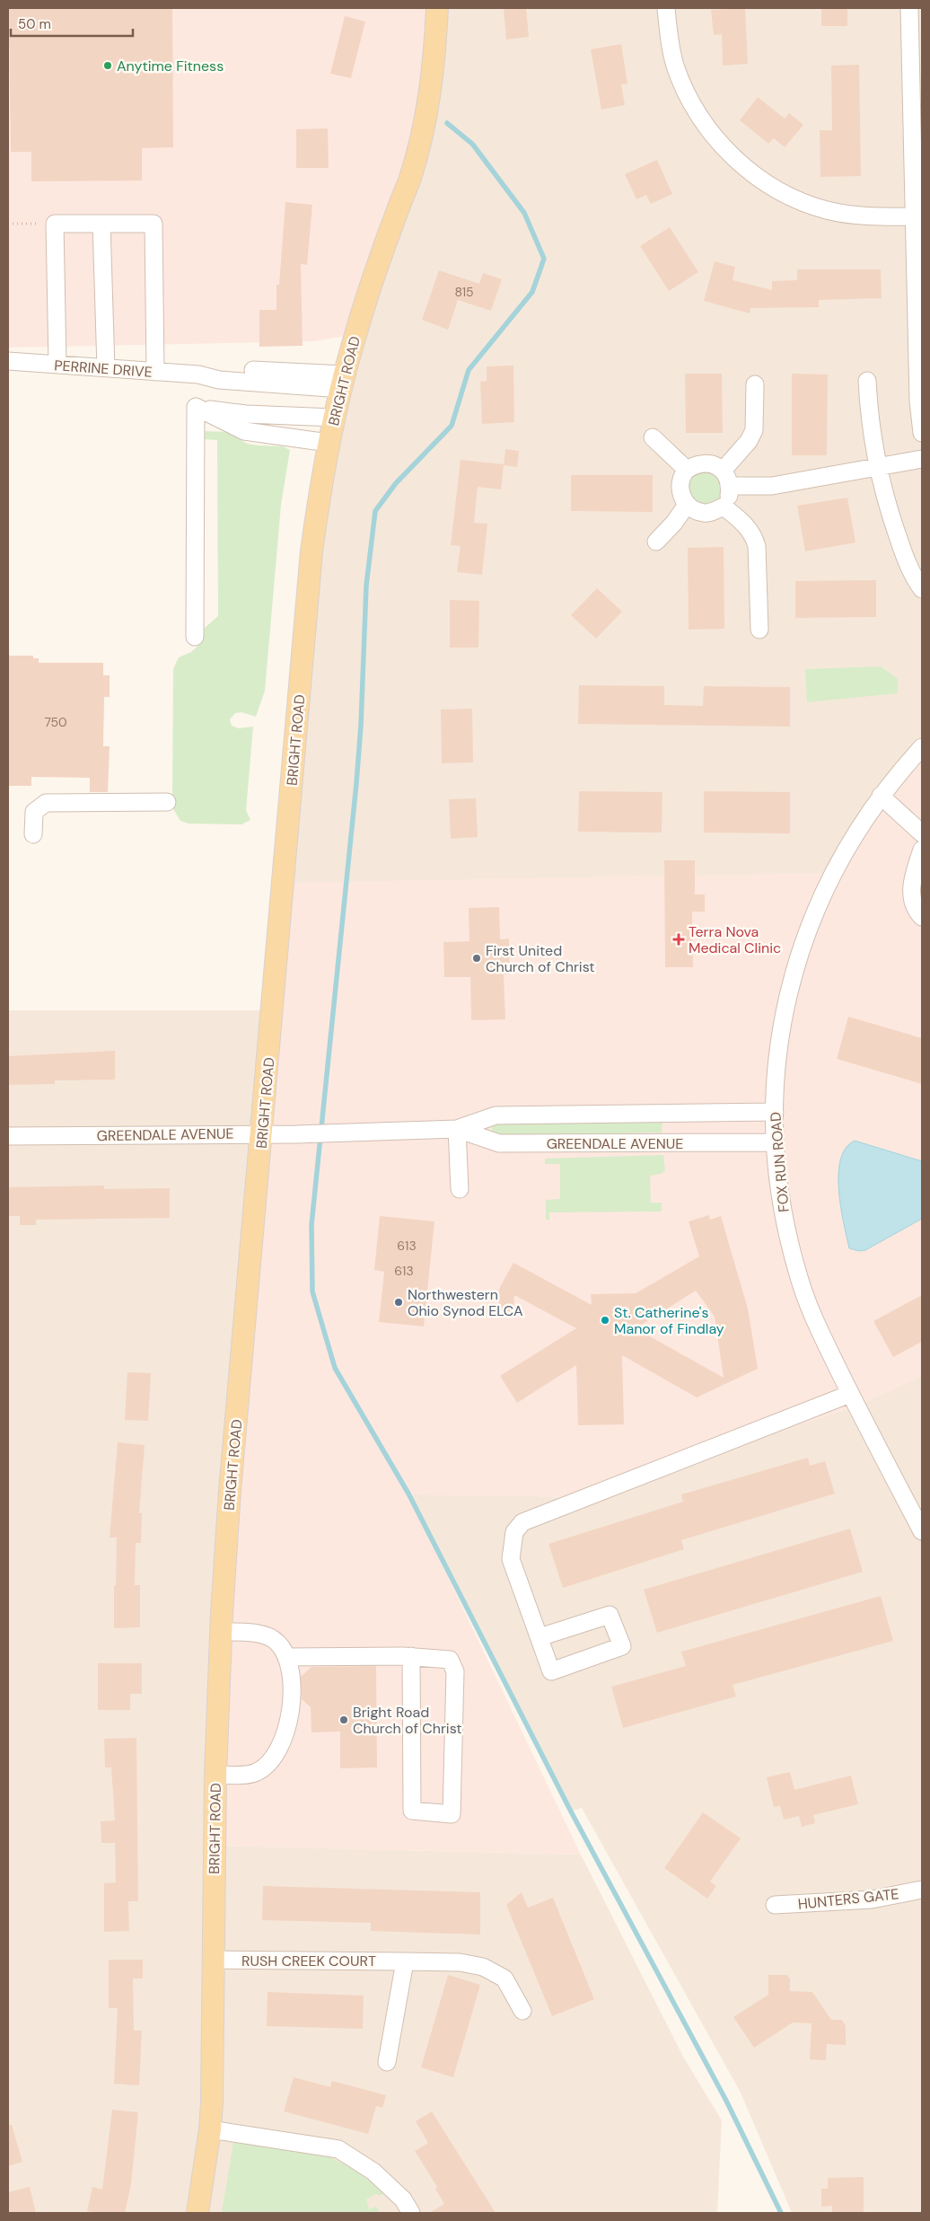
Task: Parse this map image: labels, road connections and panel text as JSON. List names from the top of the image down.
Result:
{
  "streets": {
    "main road": ["BRIGHT ROAD"],
    "street": [
      "PERRINE DRIVE",
      "GREENDALE AVENUE",
      "FOX RUN ROAD",
      "HUNTERS GATE",
      "RUSH CREEK COURT"
    ]
  },
  "crossings": [
    ["PERRINE DRIVE", "BRIGHT ROAD"],
    ["BRIGHT ROAD", "GREENDALE AVENUE"],
    ["BRIGHT ROAD", "RUSH CREEK COURT"],
    ["GREENDALE AVENUE", "FOX RUN ROAD"]
  ],
  "places": {
    "other": [
      "Anytime Fitness",
      "First United Church of Christ",
      "Northwestern Ohio Synod ELCA",
      "St. Catherine's Manor of Findlay",
      "Bright Road Church of Christ"
    ],
    "health": ["Terra Nova Medical Clinic"]
  },
  "house_numbers": [
    "815",
    "750",
    "613",
    "613"
  ],
  "scale_bar": "50 m"
}
